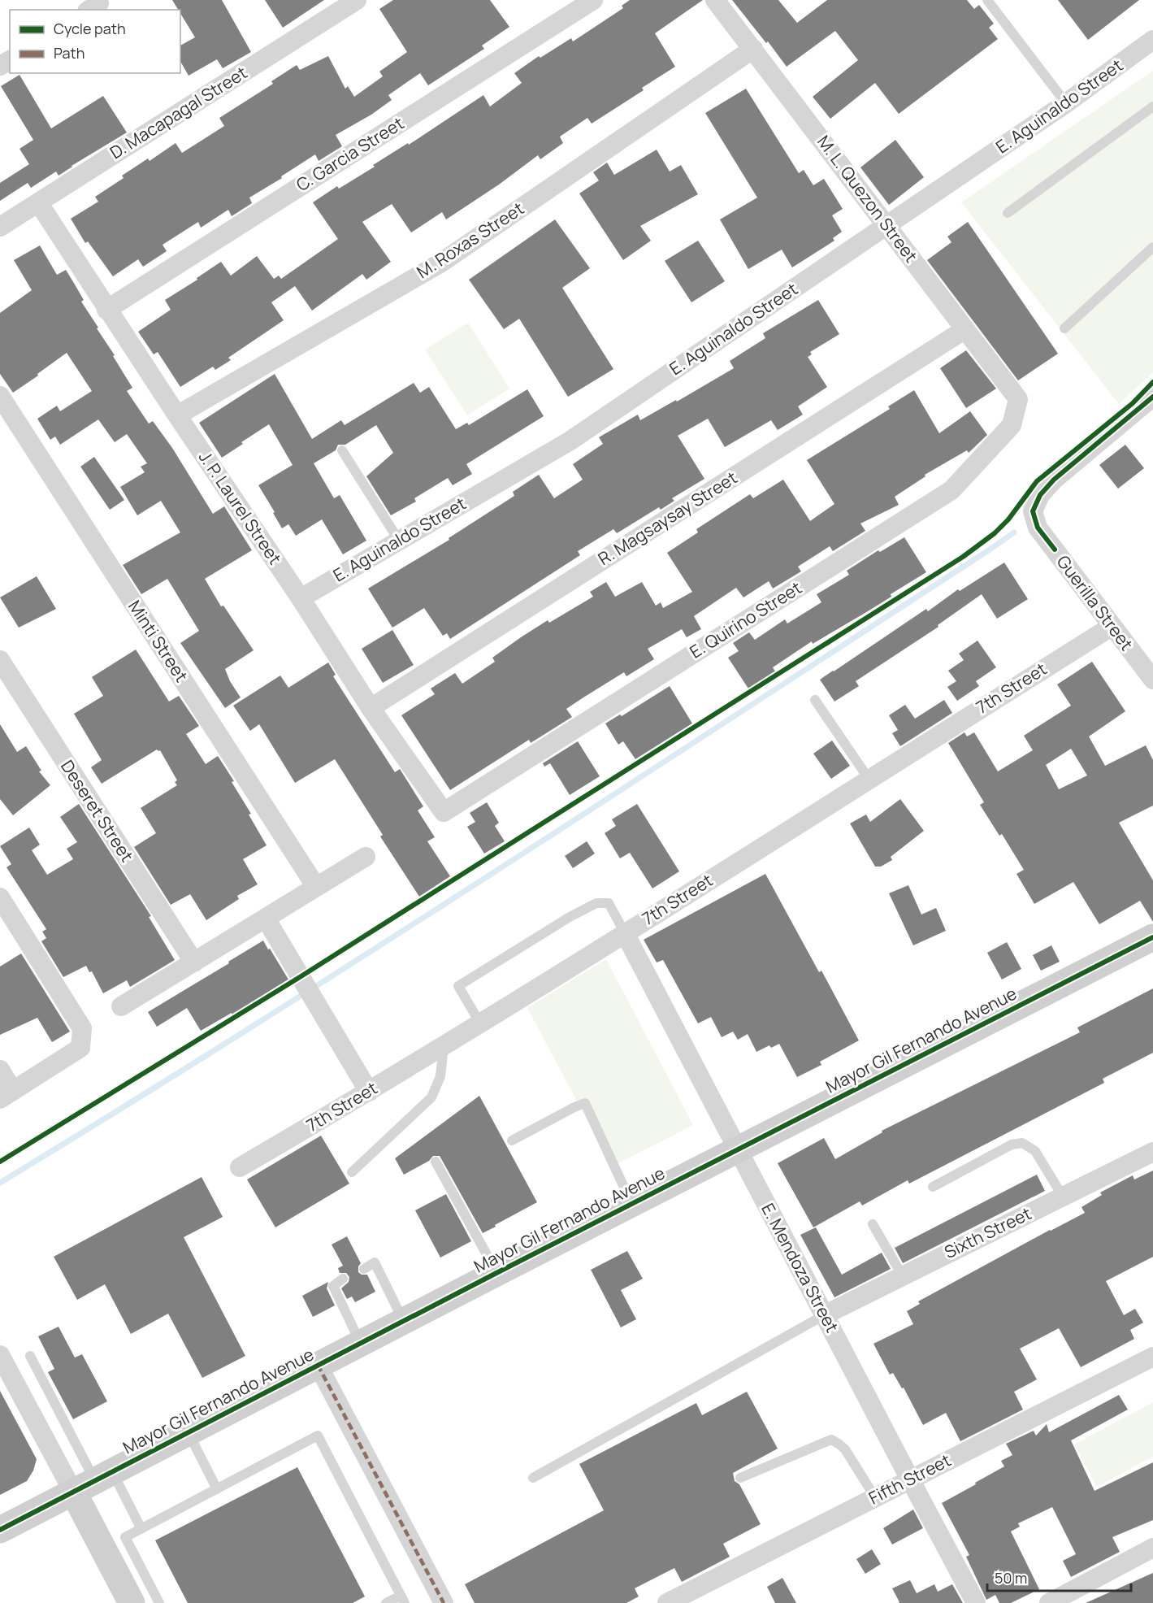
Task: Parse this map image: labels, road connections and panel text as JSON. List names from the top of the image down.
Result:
{
  "streets": {
    "street": [
      "E. Aguinaldo Street",
      "D. Macapagal Street",
      "C. Garcia Street",
      "M. L. Quezon Street",
      "M. Roxas Street",
      "J. P. Laurel Street",
      "R. Magsaysay Street",
      "Guerilla Street",
      "E. Quirino Street",
      "Minti Street",
      "7th Street",
      "Deseret Street",
      "Mayor Gil Fernando Avenue",
      "Sixth Street",
      "E. Mendoza Street",
      "Fifth Street"
    ]
  },
  "crossings": [
    ["E. Aguinaldo Street", "M. L. Quezon Street"],
    ["E. Aguinaldo Street", "J. P. Laurel Street"],
    ["D. Macapagal Street", "J. P. Laurel Street"],
    ["C. Garcia Street", "J. P. Laurel Street"],
    ["M. L. Quezon Street", "M. Roxas Street"],
    ["M. L. Quezon Street", "R. Magsaysay Street"],
    ["M. L. Quezon Street", "E. Quirino Street"],
    ["M. Roxas Street", "J. P. Laurel Street"],
    ["J. P. Laurel Street", "R. Magsaysay Street"],
    ["J. P. Laurel Street", "E. Quirino Street"],
    ["Guerilla Street", "7th Street"],
    ["7th Street", "E. Mendoza Street"],
    ["Mayor Gil Fernando Avenue", "E. Mendoza Street"],
    ["Sixth Street", "E. Mendoza Street"],
    ["E. Mendoza Street", "Fifth Street"]
  ],
  "legend": ["Cycle path", "Path"],
  "scale_bar": "50 m"
}
